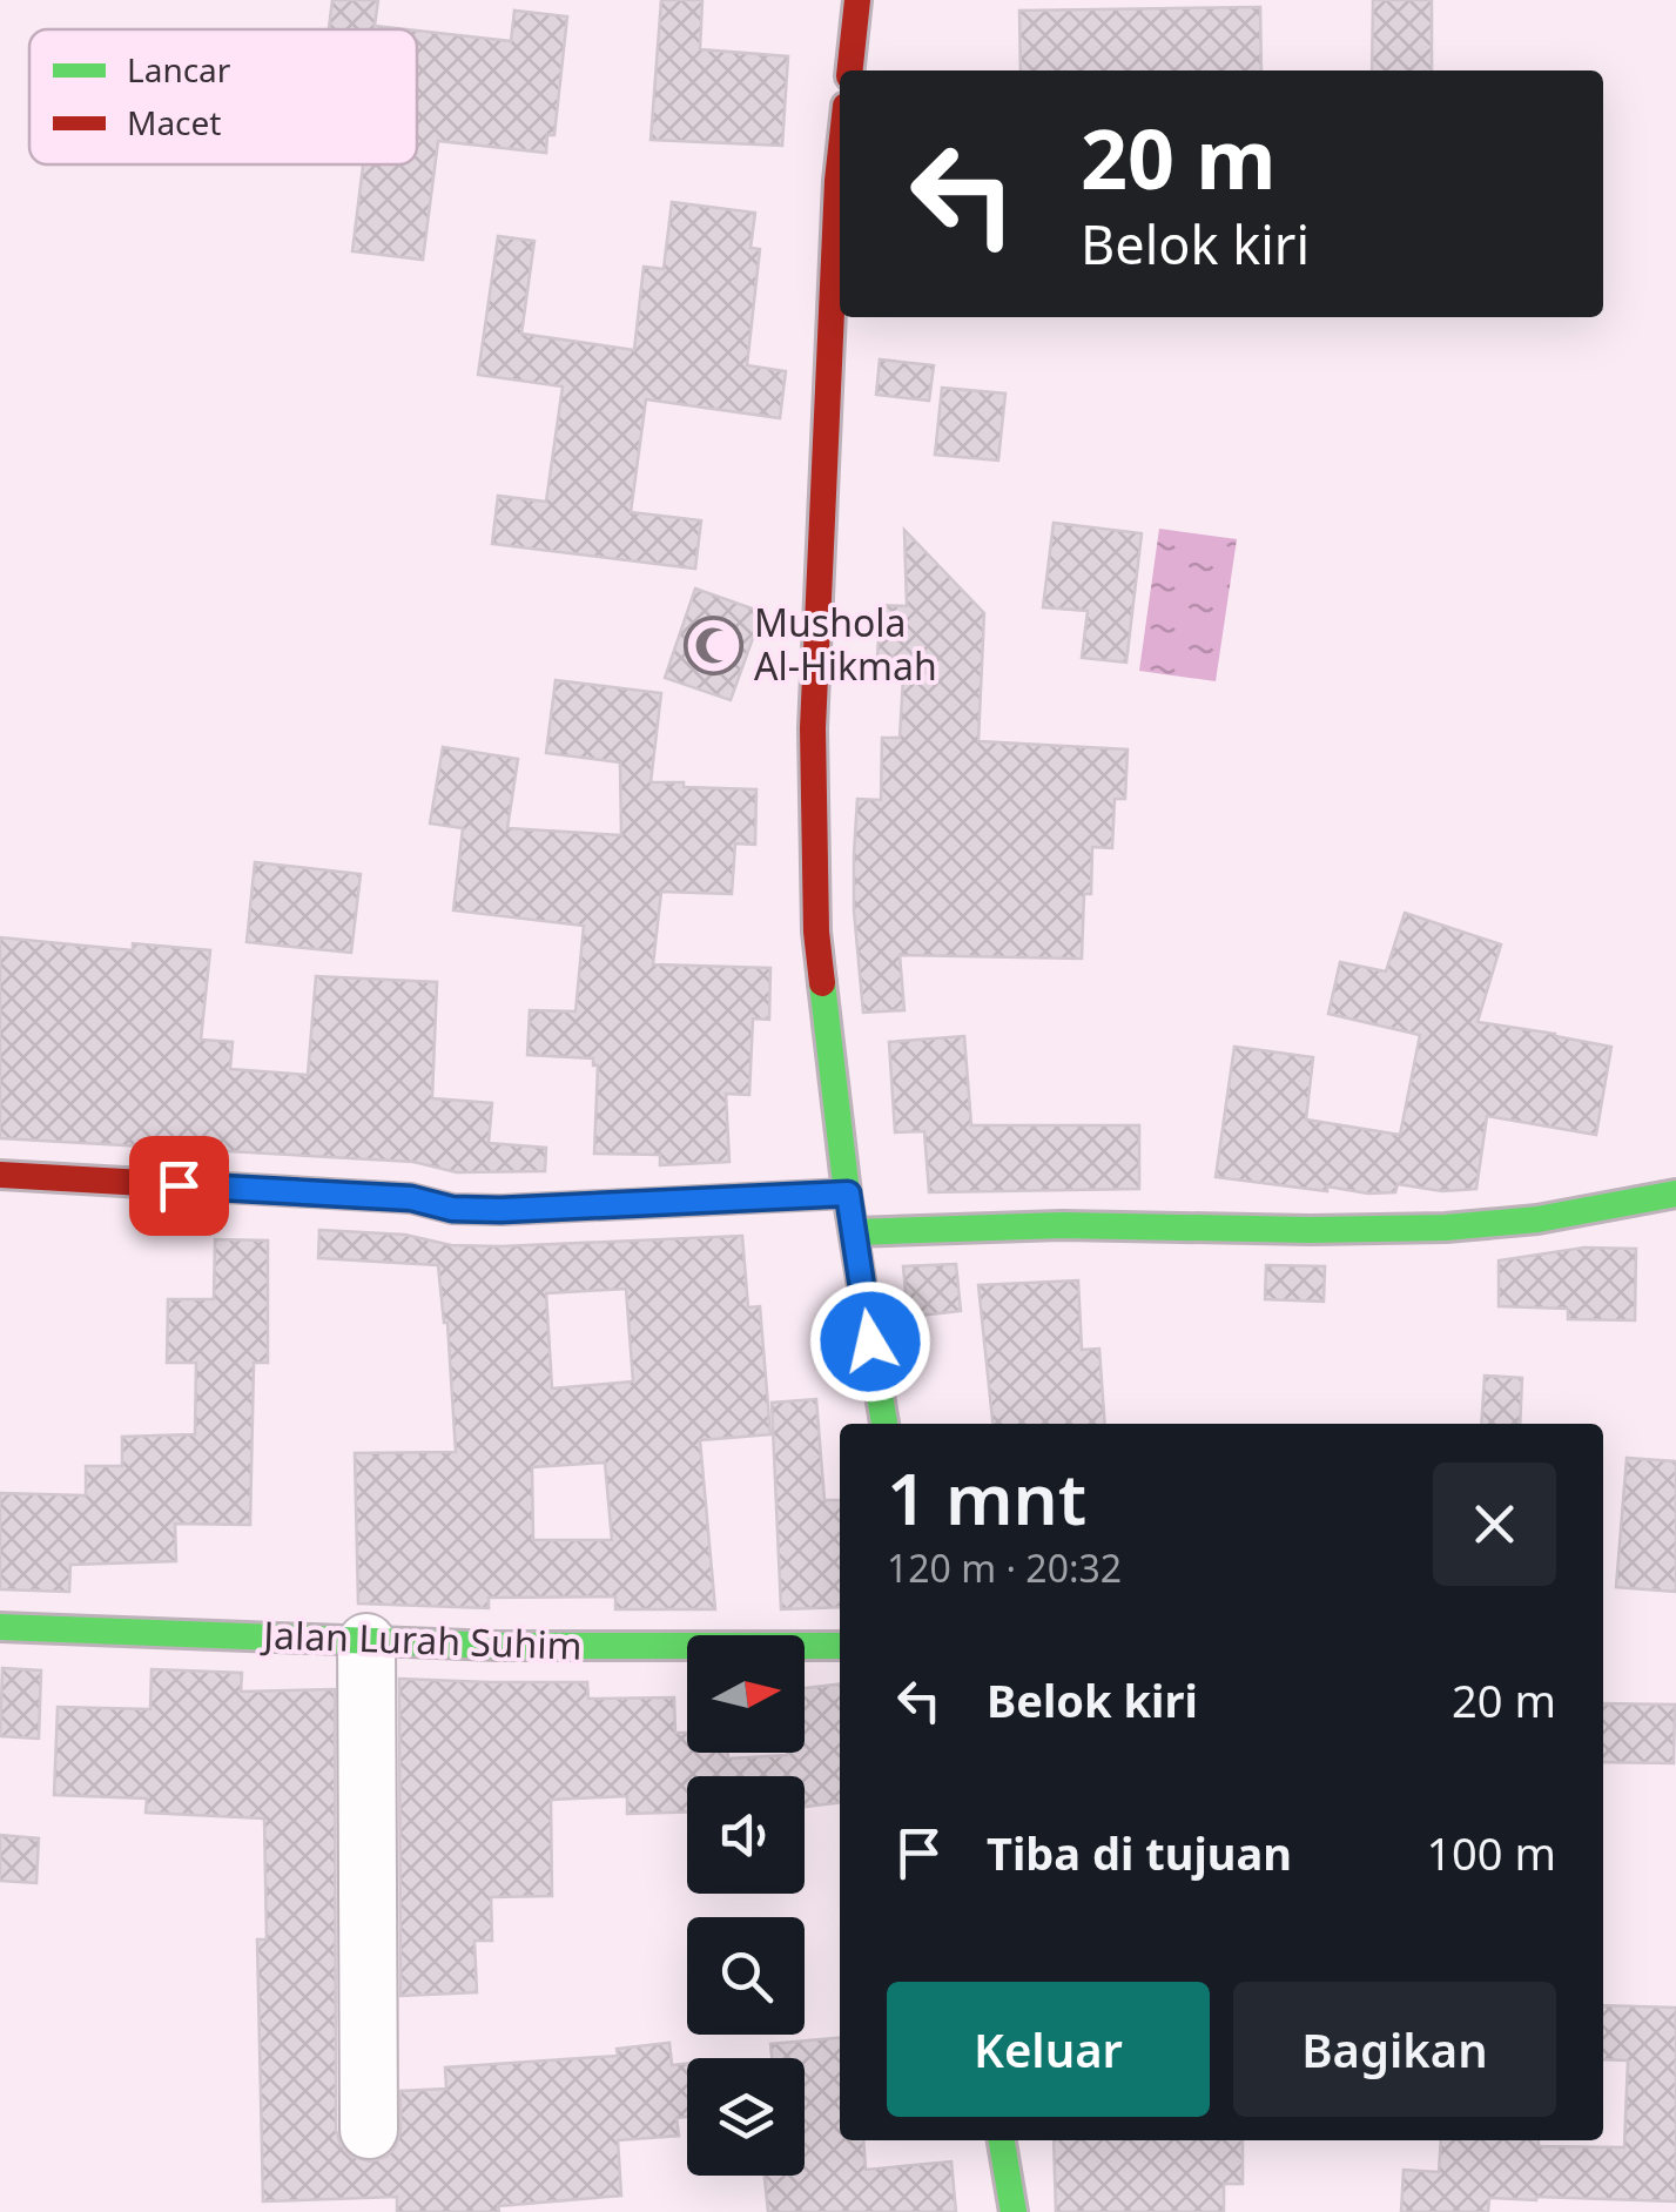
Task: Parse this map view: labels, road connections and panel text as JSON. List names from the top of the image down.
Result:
{
  "streets": {
    "street": ["Jalan Lurah Suhim"]
  },
  "places": {
    "mosque": ["Mushola Al-Hikmah"]
  },
  "legend": ["Lancar", "Macet"],
  "north": "right",
  "page": {
    "turn": ["20 m", "Belok kiri"],
    "heading": ["1 mnt", "120 m · 20:32"],
    "list": [
      {
        "name": "Belok kiri",
        "value": "20 m"
      },
      {
        "name": "Tiba di tujuan",
        "value": "100 m"
      }
    ],
    "buttons": ["Keluar", "Bagikan"]
  }
}
